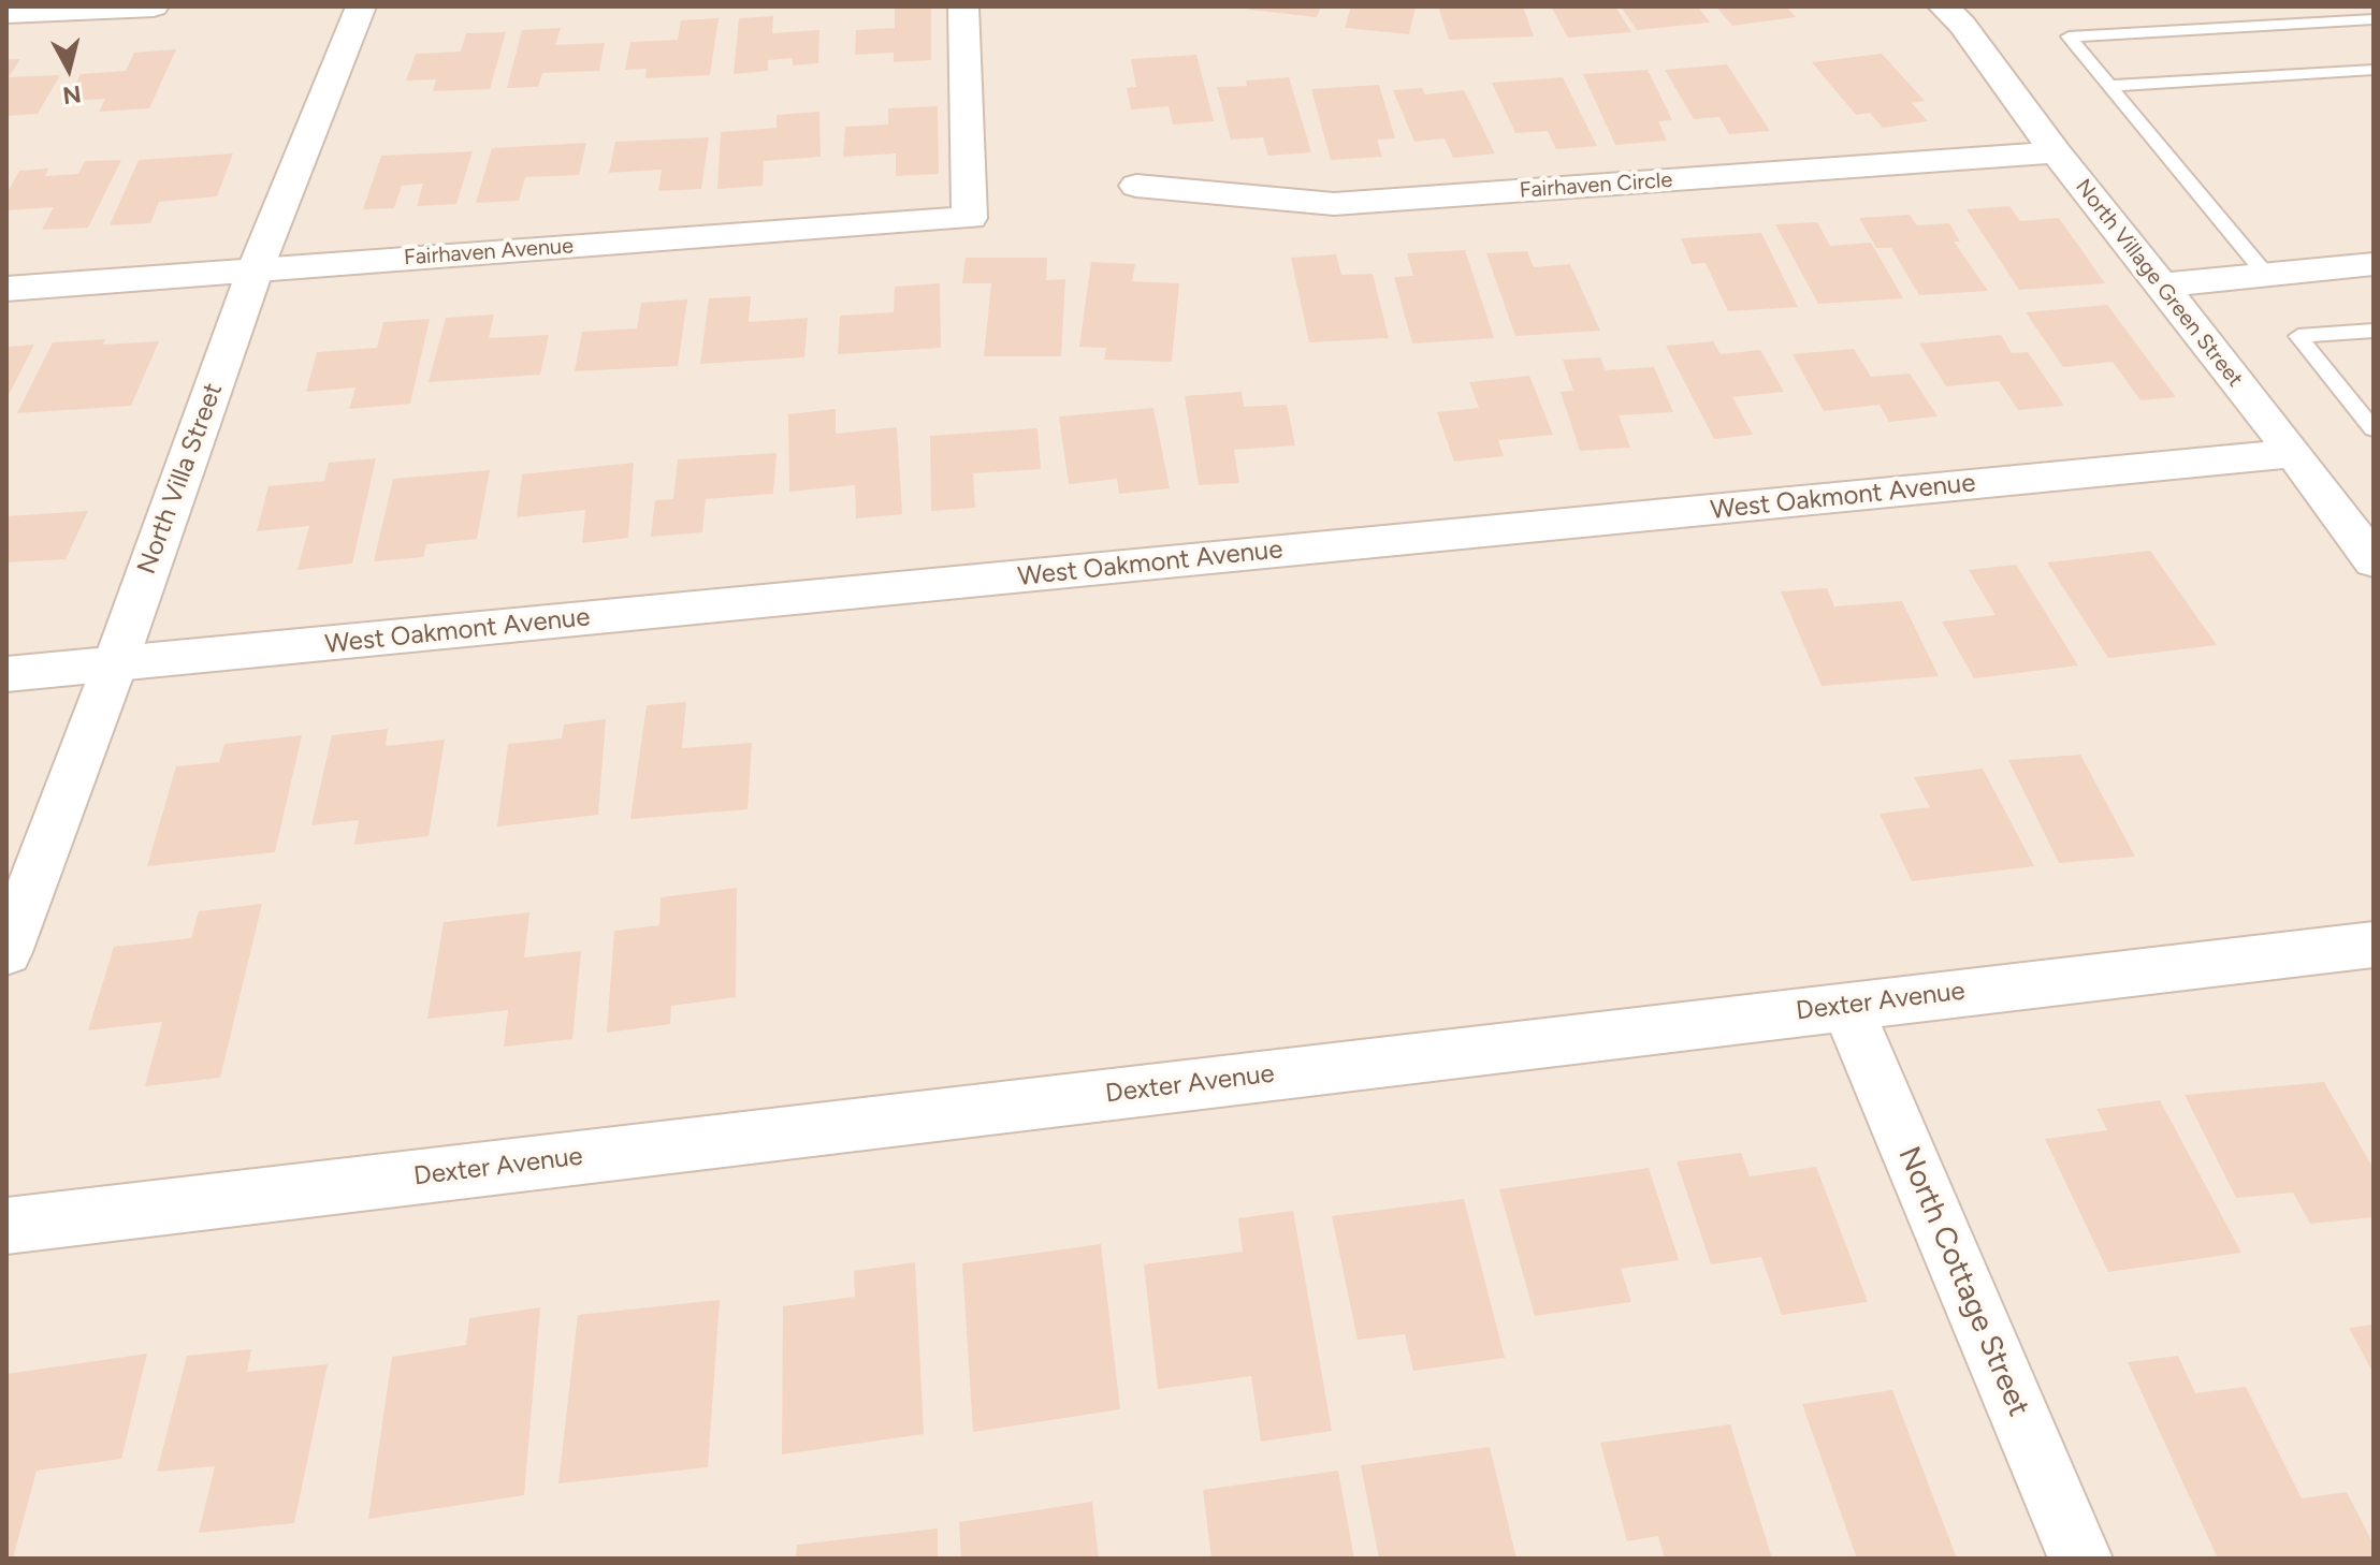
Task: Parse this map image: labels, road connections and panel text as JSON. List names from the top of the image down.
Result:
{
  "streets": {
    "street": [
      "Fairhaven Circle",
      "Fairhaven Avenue",
      "North Village Green Street",
      "North Villa Street",
      "West Oakmont Avenue",
      "Dexter Avenue",
      "North Cottage Street"
    ]
  },
  "crossings": [
    ["Fairhaven Circle", "North Village Green Street"],
    ["Fairhaven Avenue", "North Villa Street"],
    ["North Village Green Street", "West Oakmont Avenue"],
    ["North Villa Street", "West Oakmont Avenue"],
    ["Dexter Avenue", "North Cottage Street"]
  ],
  "north": "bottom"
}
